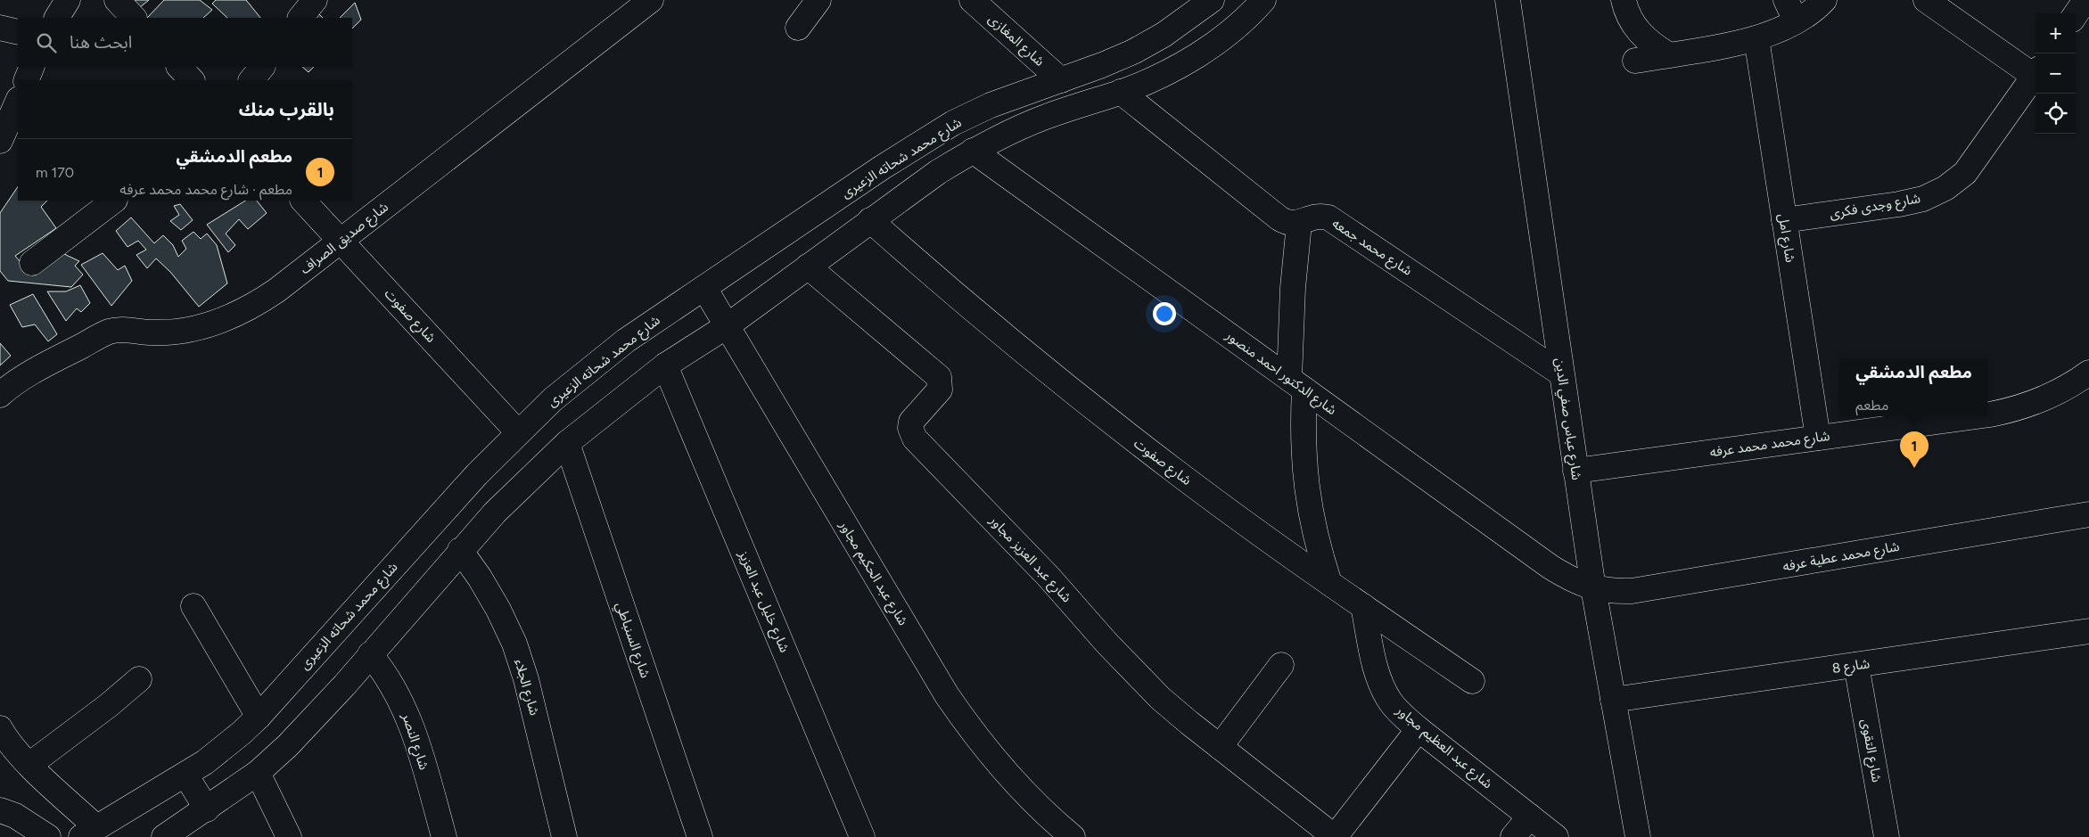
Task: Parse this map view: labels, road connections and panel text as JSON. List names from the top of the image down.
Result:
{
  "streets": {
    "street": [
      "شارع المغازى",
      "شارع محمد شحاته الزعيرى",
      "شارع وجدى فكرى",
      "شارع صديق الصراف",
      "شارع امل",
      "شارع محمد جمعه",
      "شارع صفوت",
      "شارع الدكتور احمد منصور",
      "شارع عباس صفي الدين",
      "شارع محمد محمد عرفه",
      "شارع محمد عطية عرفه",
      "شارع عبد العزيز مجاور",
      "شارع عبد الحكيم مجاور",
      "شارع خليل عبد العزيز",
      "شارع السنباطي",
      "شارع 8",
      "شارع الجلاء",
      "شارع النصر",
      "شارع عبد العظيم مجاور",
      "شارع التقوى"
    ]
  },
  "crossings": [
    ["شارع المغازى", "شارع محمد شحاته الزعيرى"],
    ["شارع محمد شحاته الزعيرى", "شارع صفوت"],
    ["شارع محمد شحاته الزعيرى", "شارع عبد الحكيم مجاور"],
    ["شارع وجدى فكرى", "شارع امل"],
    ["شارع صديق الصراف", "شارع صفوت"],
    ["شارع امل", "شارع محمد محمد عرفه"],
    ["شارع محمد جمعه", "شارع عباس صفي الدين"],
    ["شارع صفوت", "شارع عبد العظيم مجاور"],
    ["شارع الدكتور احمد منصور", "شارع عباس صفي الدين"],
    ["شارع الدكتور احمد منصور", "شارع محمد عطية عرفه"],
    ["شارع عباس صفي الدين", "شارع محمد محمد عرفه"],
    ["شارع عباس صفي الدين", "شارع محمد عطية عرفه"],
    ["شارع عباس صفي الدين", "شارع 8"],
    ["شارع 8", "شارع التقوى"]
  ],
  "page": {
    "map_buttons": ["+", "−"],
    "search": "ابحث هنا",
    "heading": "بالقرب منك",
    "list": [
      {
        "mark": "1",
        "name": "مطعم الدمشقي",
        "note": "مطعم · شارع محمد محمد عرفه",
        "value": "170 m"
      }
    ],
    "popup": ["مطعم الدمشقي", "مطعم"],
    "pins": "1"
  }
}
